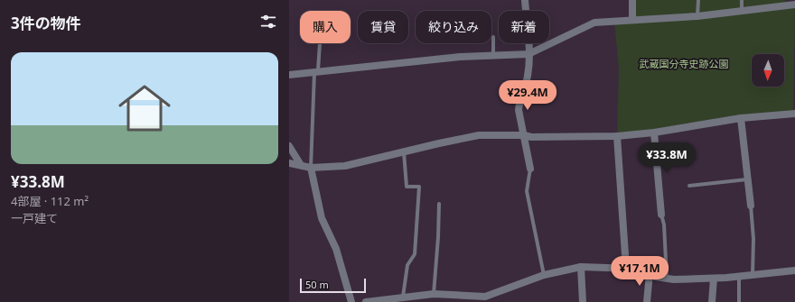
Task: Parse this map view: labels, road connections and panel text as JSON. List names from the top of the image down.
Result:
{
  "parks": ["武蔵国分寺史跡公園"],
  "scale_bar": "50 m",
  "north": "bottom",
  "page": {
    "heading": "3件の物件",
    "chip": [
      "購入",
      "賃貸",
      "絞り込み",
      "新着"
    ],
    "list": [
      {
        "name": "¥33.8M",
        "note": "4部屋 · 112 m² · 一戸建て"
      }
    ],
    "price": ["¥29.4M", "¥33.8M", "¥17.1M"],
    "scale": "50 m"
  }
}
